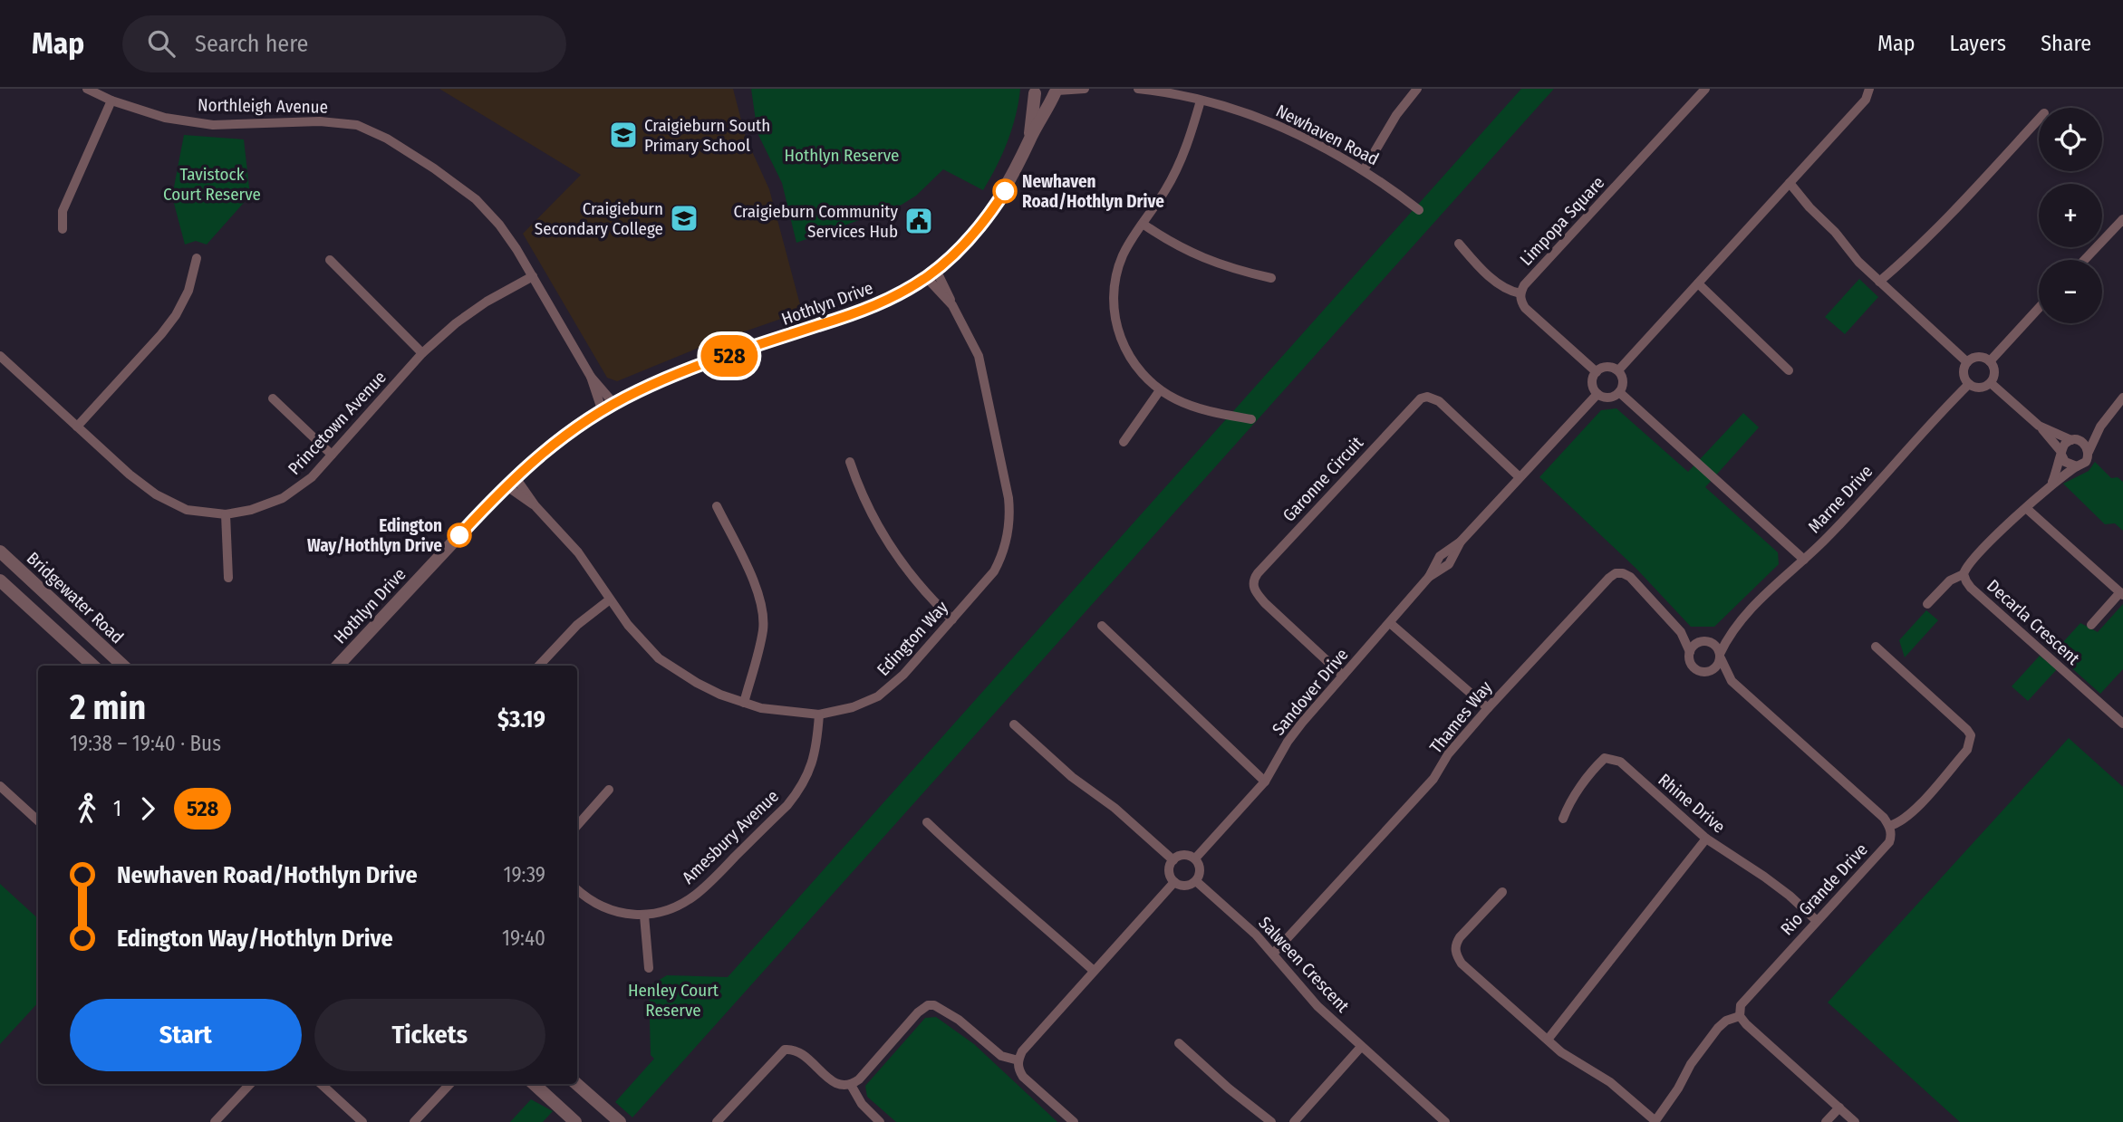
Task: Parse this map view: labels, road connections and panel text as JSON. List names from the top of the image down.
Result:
{
  "streets": {
    "street": [
      "Northleigh Avenue",
      "Newhaven Road",
      "Limpopa Square",
      "Hothlyn Drive",
      "Princetown Avenue",
      "Garonne Circuit",
      "Marne Drive",
      "Bridgewater Road",
      "Decarla Crescent",
      "Edington Way",
      "Sandover Drive",
      "Thames Way",
      "Rhine Drive",
      "Amesbury Avenue",
      "Rio Grande Drive",
      "Salween Crescent"
    ]
  },
  "crossings": [
    ["Northleigh Avenue", "Hothlyn Drive"],
    ["Northleigh Avenue", "Princetown Avenue"],
    ["Limpopa Square", "Sandover Drive"],
    ["Hothlyn Drive", "Edington Way"],
    ["Garonne Circuit", "Sandover Drive"],
    ["Marne Drive", "Thames Way"],
    ["Edington Way", "Amesbury Avenue"],
    ["Sandover Drive", "Salween Crescent"],
    ["Thames Way", "Salween Crescent"],
    ["Rhine Drive", "Rio Grande Drive"]
  ],
  "parks": ["Hothlyn Reserve", "Tavistock Court Reserve", "Henley Court Reserve"],
  "places": {
    "school or university": ["Craigieburn South Primary School", "Craigieburn Secondary College"],
    "other": ["Newhaven Road/Hothlyn Drive", "Edington Way/Hothlyn Drive"],
    "public building": ["Craigieburn Community Services Hub"]
  },
  "lines": ["bus line 528"],
  "page": {
    "header": "Map",
    "search": "Search here",
    "nav": ["Map", "Layers", "Share"],
    "on_map": "528",
    "map_buttons": ["+", "−"],
    "heading": ["2 min", "19:38 – 19:40 · Bus", "$3.19"],
    "legs": ["1", "528"],
    "list": [
      {
        "name": "Newhaven Road/Hothlyn Drive",
        "value": "19:39"
      },
      {
        "name": "Edington Way/Hothlyn Drive",
        "value": "19:40"
      }
    ],
    "buttons": ["Start", "Tickets"]
  }
}
